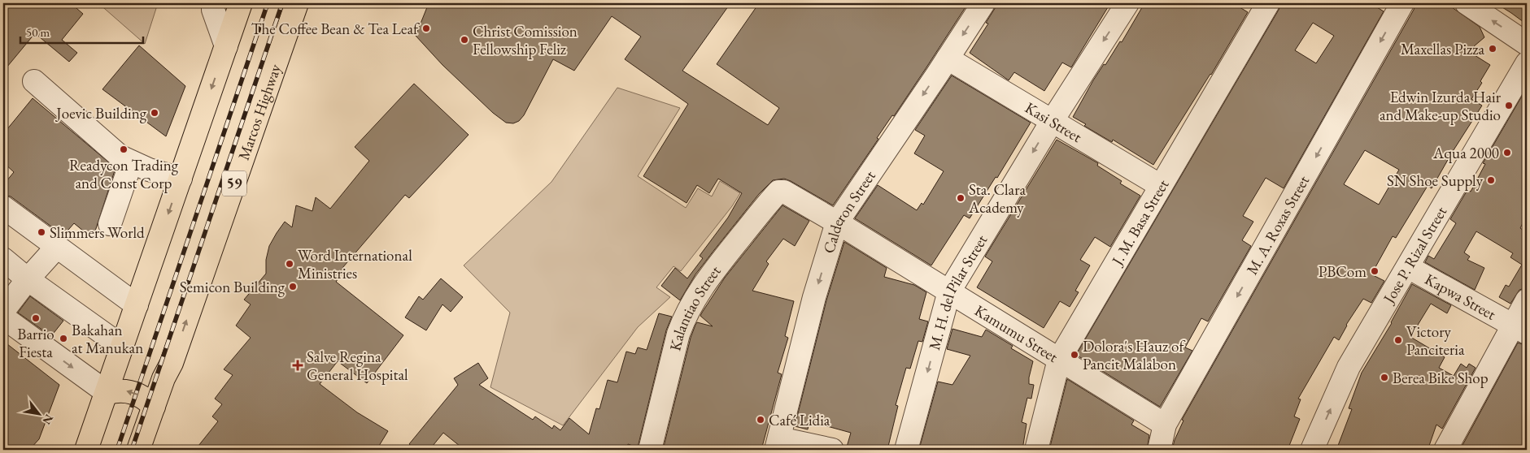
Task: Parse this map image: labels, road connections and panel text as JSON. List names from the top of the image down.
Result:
{
  "streets": {
    "main road": ["Marcos Highway", "59"],
    "street": [
      "Kasi Street",
      "Calderon Street",
      "J. M. Basa Street",
      "M. A. Roxas Street",
      "Jose P. Rizal Street",
      "M. H. del Pilar Street",
      "Kapwa Street",
      "Kalantiao Street",
      "Kamumu Street"
    ]
  },
  "crossings": [
    ["Kasi Street", "Calderon Street"],
    ["Kasi Street", "J. M. Basa Street"],
    ["Kasi Street", "M. H. del Pilar Street"],
    ["Calderon Street", "Kamumu Street"],
    ["J. M. Basa Street", "Kamumu Street"],
    ["M. A. Roxas Street", "Kamumu Street"],
    ["Jose P. Rizal Street", "Kapwa Street"],
    ["M. H. del Pilar Street", "Kamumu Street"],
    ["Kalantiao Street", "Kamumu Street"]
  ],
  "one_way": ["Calderon Street", "M. A. Roxas Street", "M. H. del Pilar Street"],
  "places": {
    "other": [
      "The Coffee Bean & Tea Leaf",
      "Christ Comission Fellowship Feliz",
      "Maxellas Pizza",
      "Edwin Izurda Hair and Make-up Studio",
      "Joevic Building",
      "Readycon Trading and Const Corp",
      "Aqua 2000",
      "SN Shoe Supply",
      "Sta. Clara Academy",
      "Slimmers World",
      "Word International Ministries",
      "PBCom",
      "Semicon Building",
      "Barrio Fiesta",
      "Bakahan at Manukan",
      "Victory Panciteria",
      "Dolora's Hauz of Pancit Malabon",
      "Berea Bike Shop",
      "Café Lidia"
    ],
    "health": ["Salve Regina General Hospital"]
  },
  "scale_bar": "50 m",
  "north": "bottom right"
}
